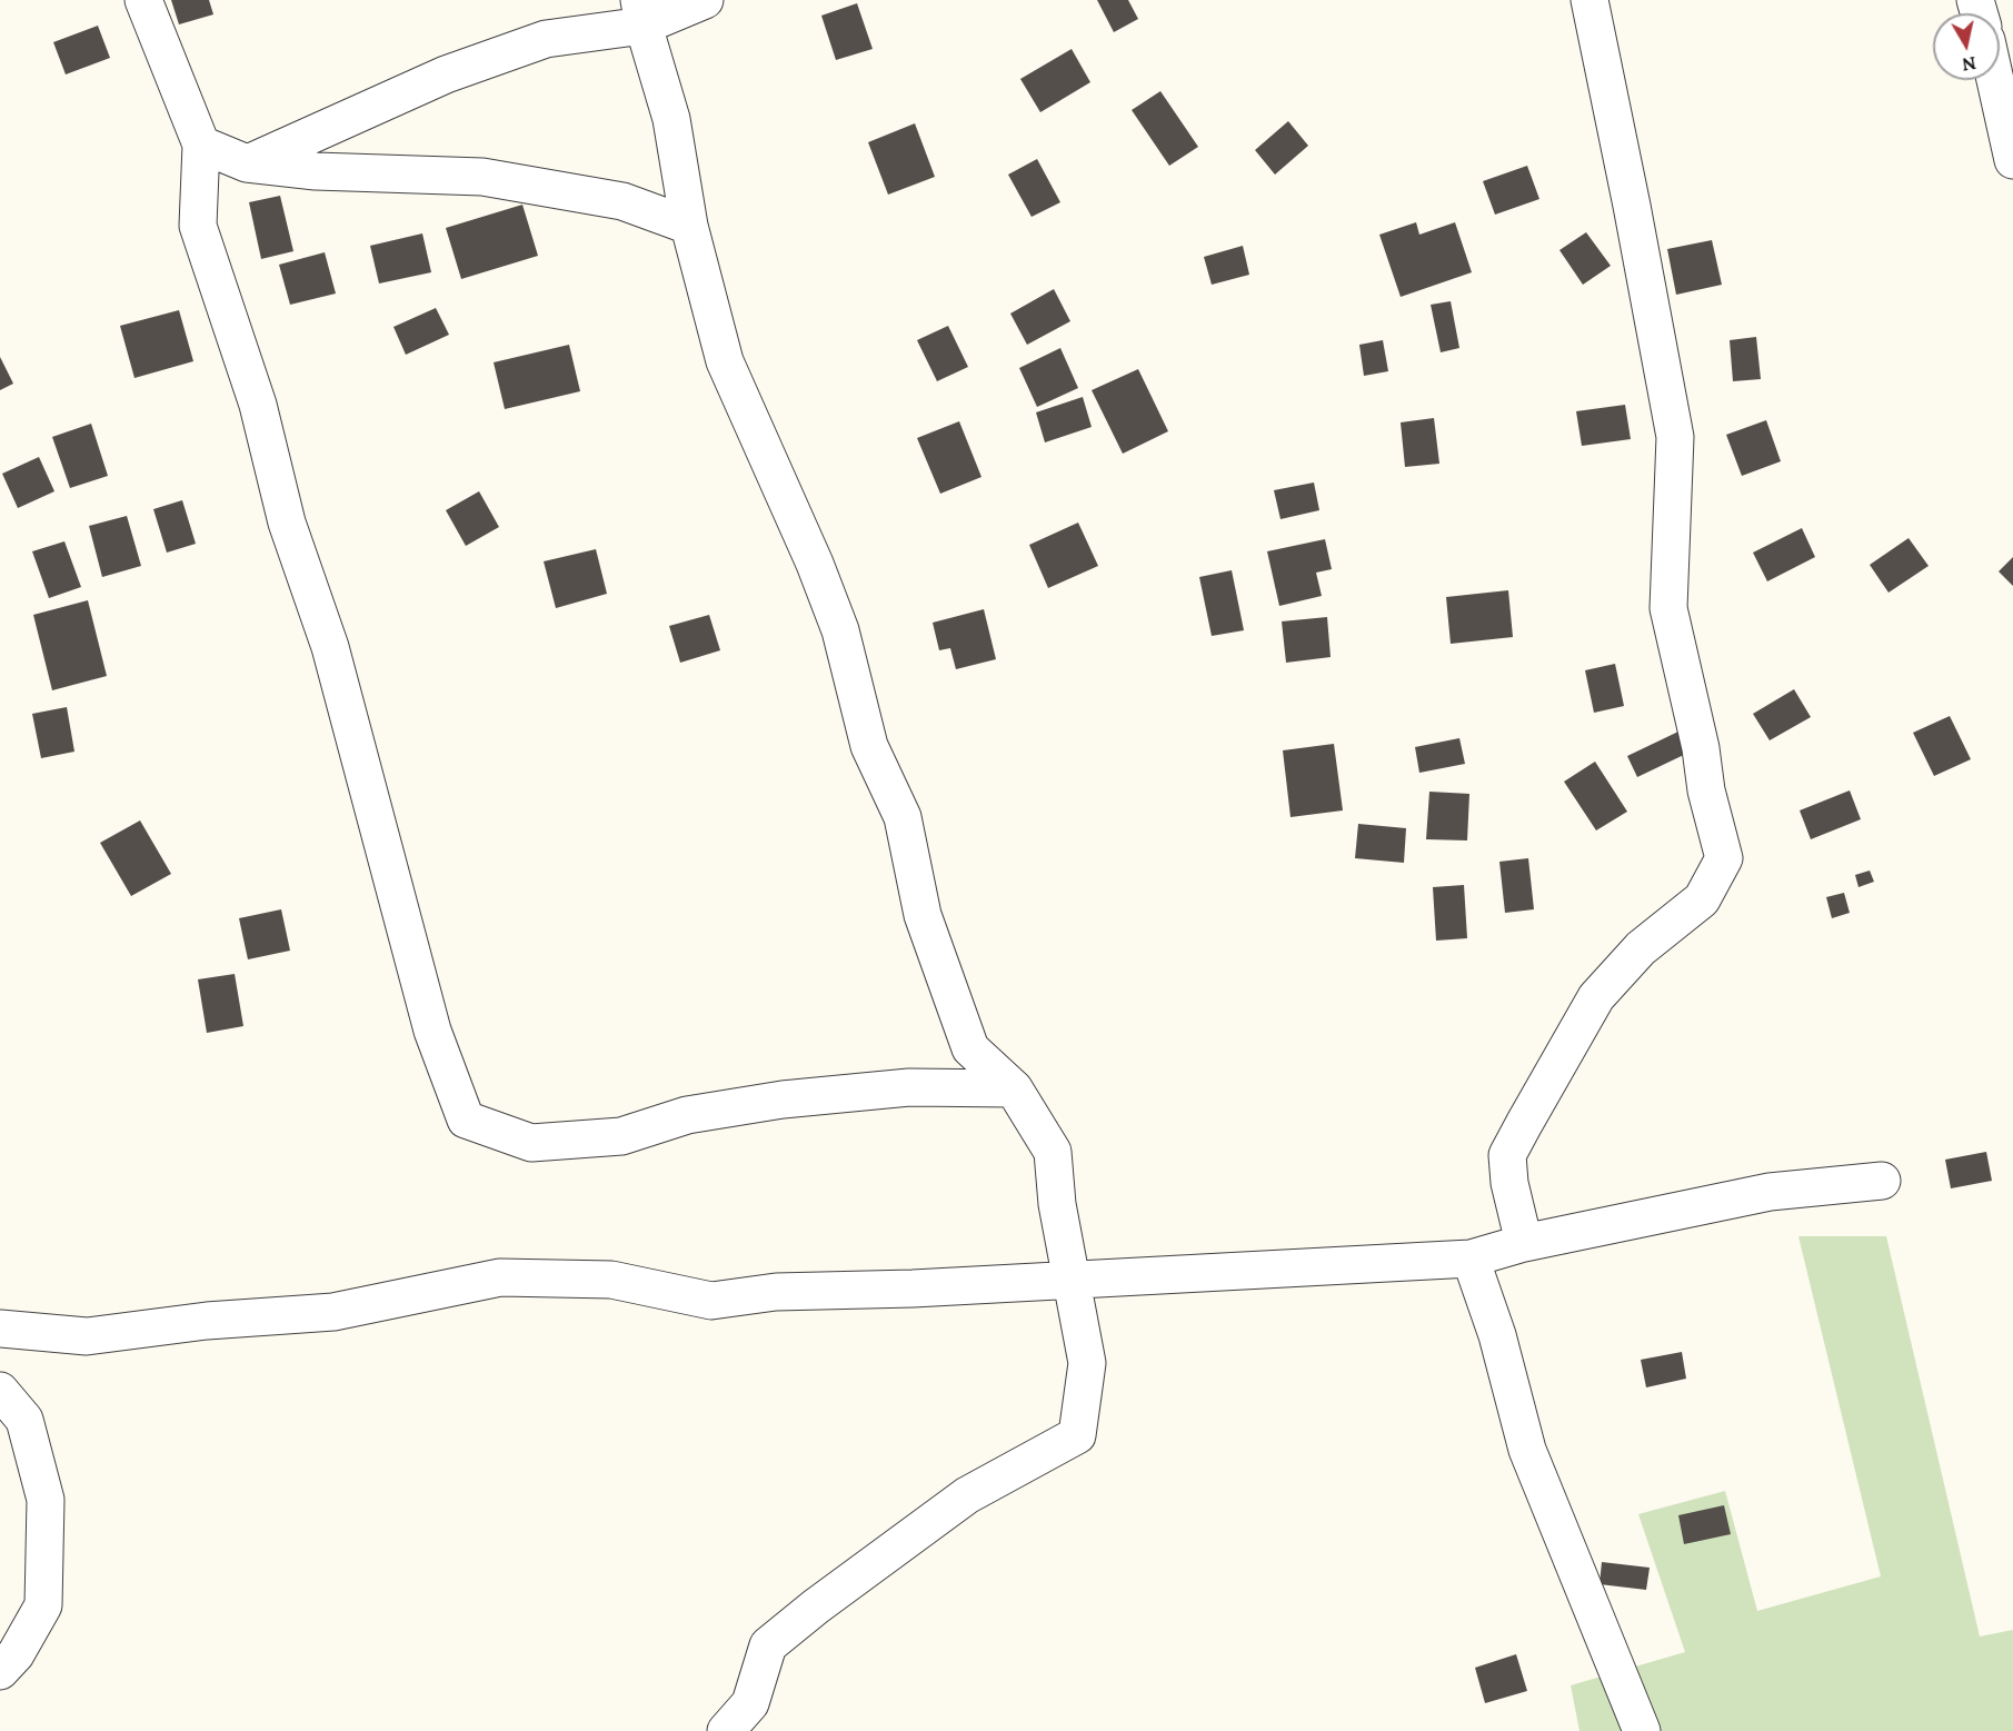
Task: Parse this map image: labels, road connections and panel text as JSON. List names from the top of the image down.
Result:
{
  "north": "bottom"
}
